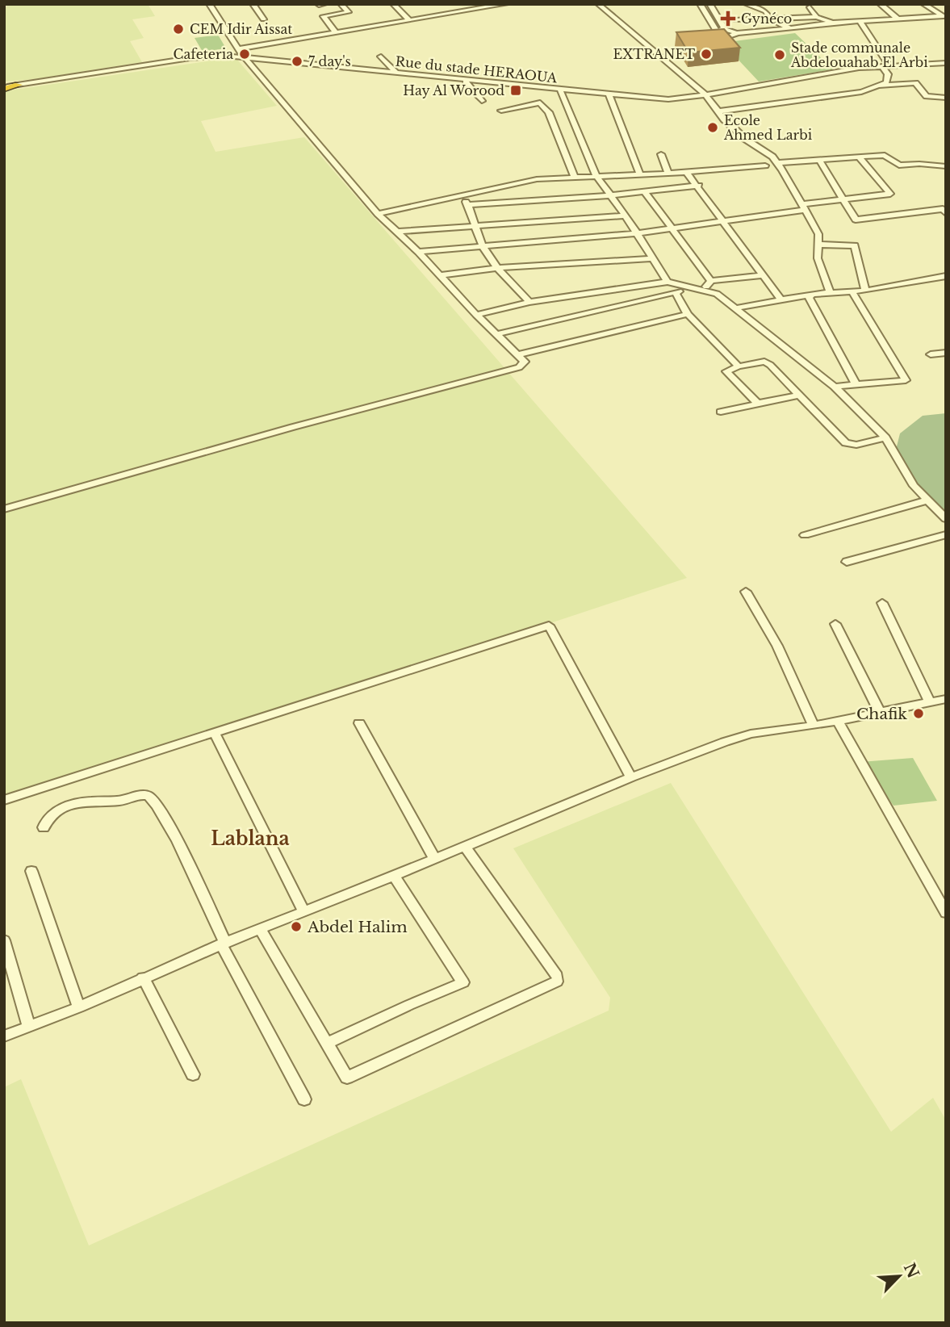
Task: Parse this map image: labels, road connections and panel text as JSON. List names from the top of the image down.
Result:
{
  "streets": {
    "street": ["Rue du stade HERAOUA"]
  },
  "districts": ["Lablana"],
  "places": {
    "health": ["Gynéco"],
    "other": [
      "CEM Idir Aissat",
      "Cafeteria",
      "EXTRANET",
      "Stade communale Abdelouahab El Arbi",
      "7 day's",
      "Ecole Ahmed Larbi",
      "Chafik",
      "Abdel Halim"
    ],
    "transit": ["Hay Al Worood"]
  },
  "north": "top right"
}
